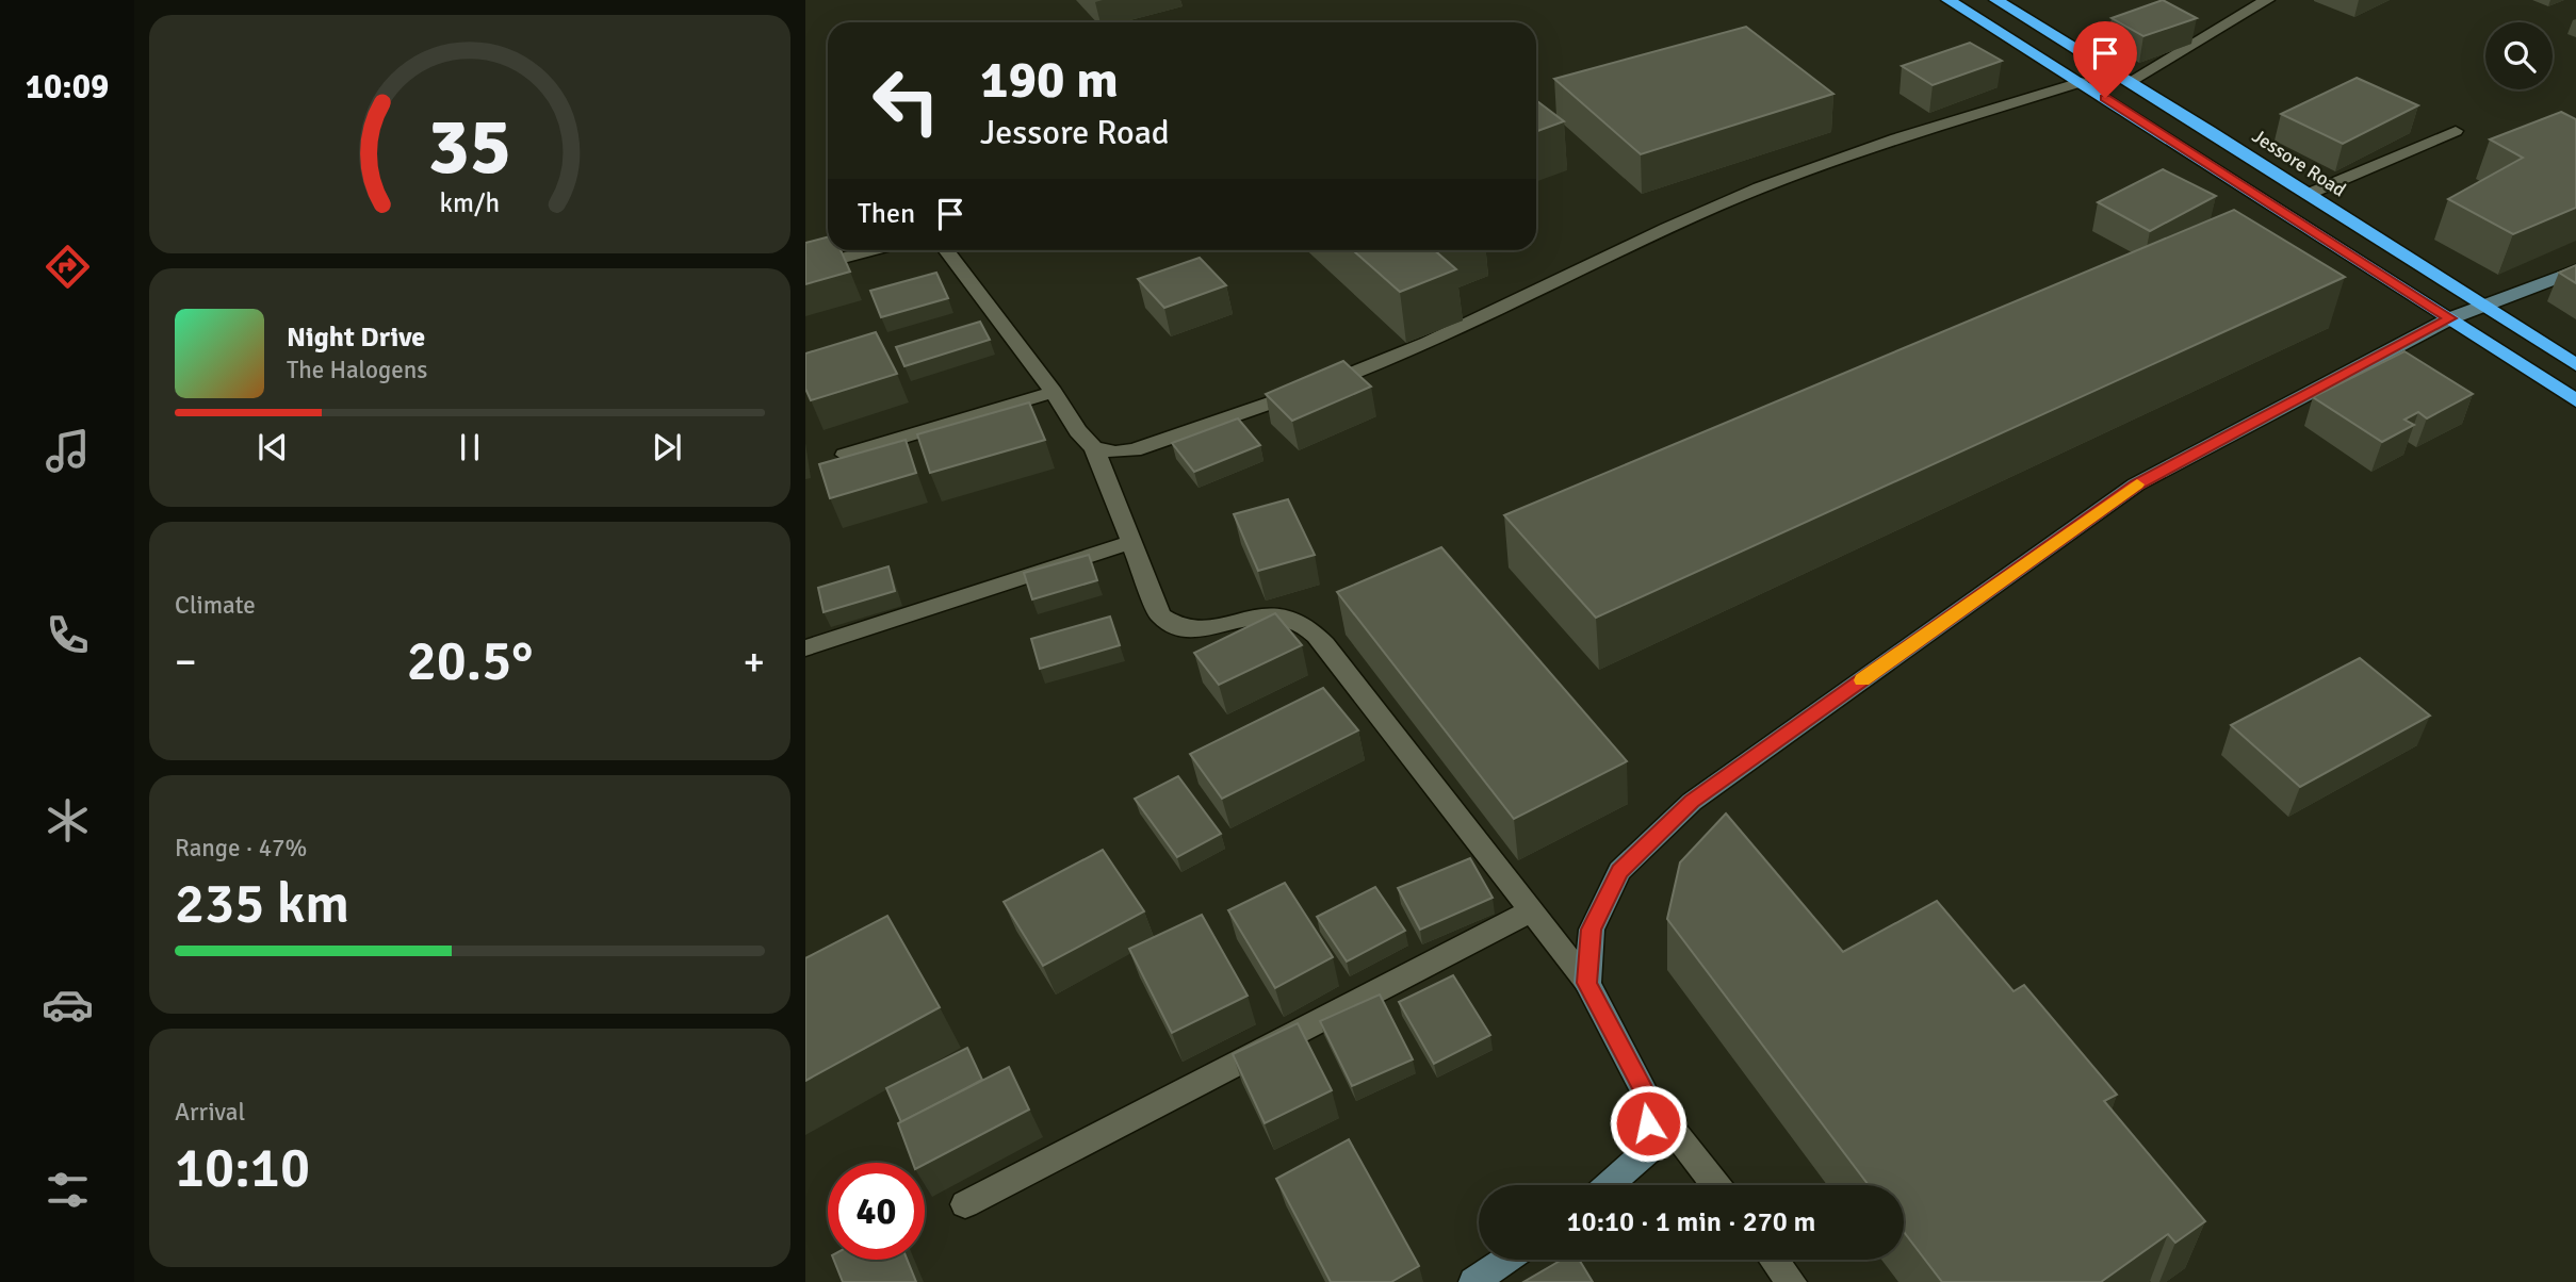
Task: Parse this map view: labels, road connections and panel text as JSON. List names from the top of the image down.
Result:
{
  "streets": {
    "highway": ["Jessore Road"]
  },
  "page": {
    "tabs": "10:09",
    "turn": ["190 m", "Jessore Road"],
    "then": "Then",
    "song": ["Night Drive", "The Halogens"],
    "tile": [
      "Climate",
      ["Range · 47%", "235 km"],
      ["Arrival", "10:10"]
    ],
    "heat": ["−", "20.5°", "+"],
    "limit": "40",
    "trip": "10:10 · 1 min · 270 m",
    "gauge": ["35", "km/h"]
  }
}
